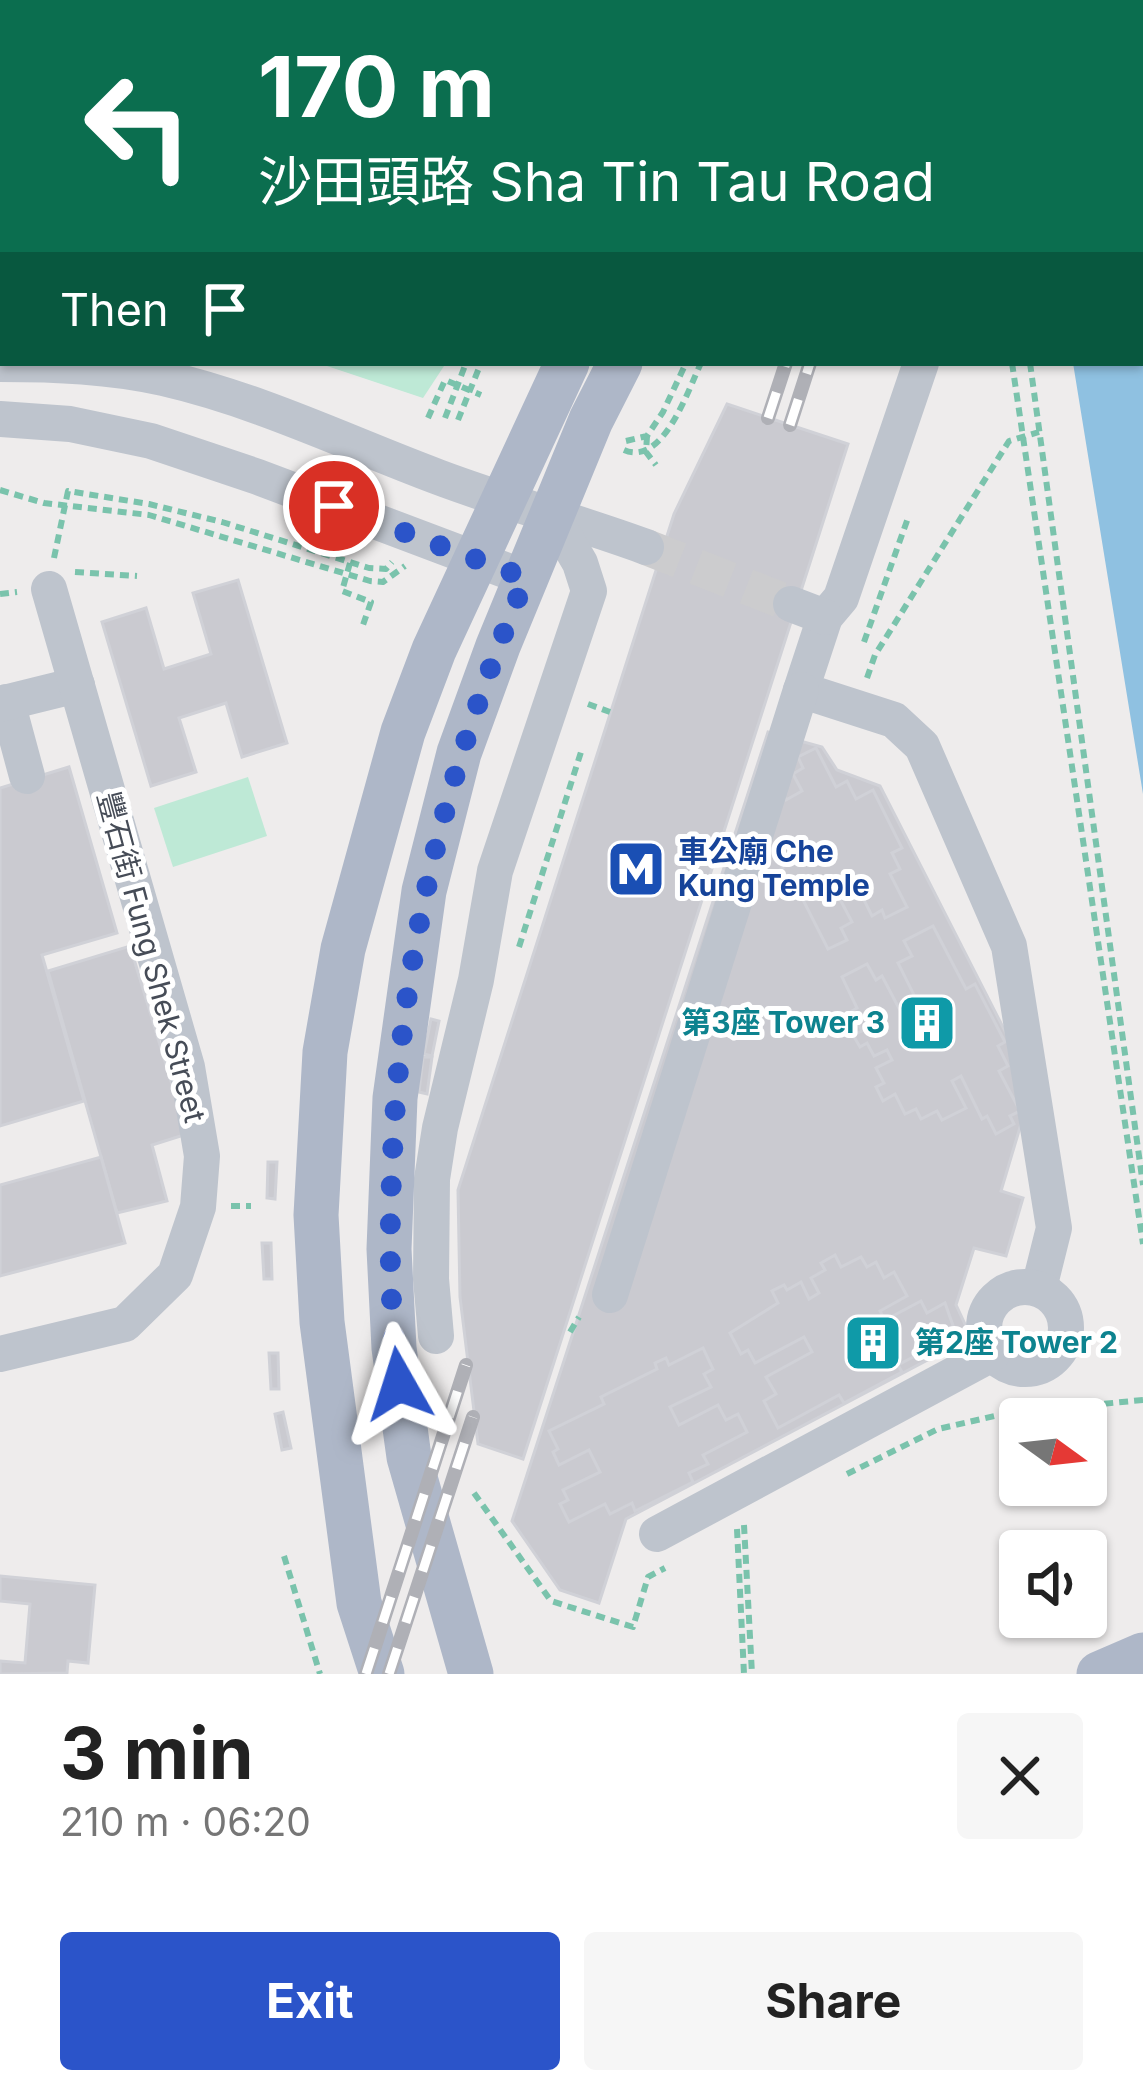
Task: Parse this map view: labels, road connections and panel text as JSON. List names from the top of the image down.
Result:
{
  "streets": {
    "street": ["豐石街 Fung Shek Street"]
  },
  "places": {
    "metro station": ["車公廟 Che Kung Temple"],
    "building": ["第3座 Tower 3", "第2座 Tower 2"]
  },
  "north": "right",
  "page": {
    "turn": ["170 m", "沙田頭路 Sha Tin Tau Road"],
    "then": "Then",
    "heading": ["3 min", "210 m · 06:20"],
    "buttons": ["Exit", "Share"]
  }
}
